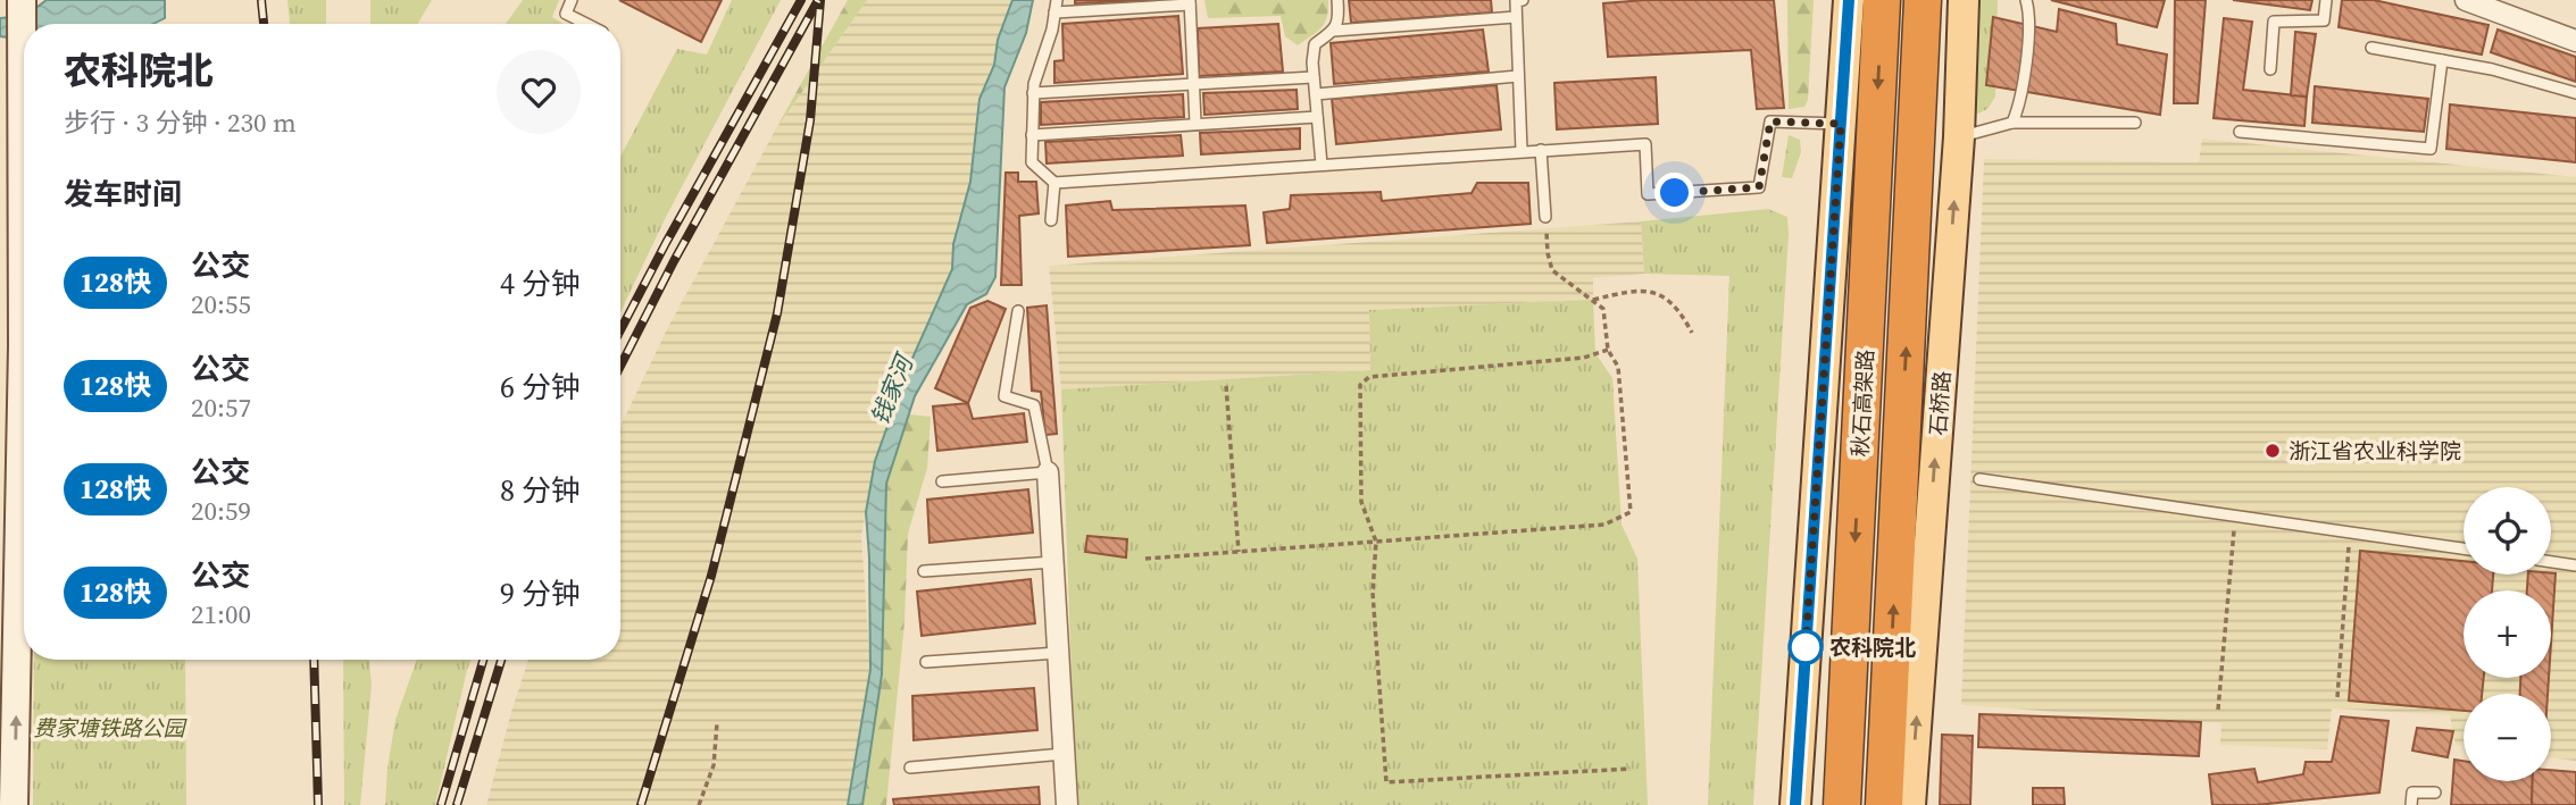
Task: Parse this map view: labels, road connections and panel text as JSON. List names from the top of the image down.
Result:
{
  "streets": {
    "highway": ["秋石高架路"],
    "main road": ["石桥路"]
  },
  "water": ["钱家河"],
  "parks": ["费家塘铁路公园"],
  "places": ["浙江省农业科学院", "农科院北"],
  "lines": ["bus line 128快"],
  "page": {
    "heading": [
      ["农科院北", "步行 · 3 分钟 · 230 m"],
      "发车时间"
    ],
    "list": [
      {
        "mark": "128快",
        "name": "公交",
        "note": "20:55",
        "value": "4 分钟"
      },
      {
        "mark": "128快",
        "name": "公交",
        "note": "20:57",
        "value": "6 分钟"
      },
      {
        "mark": "128快",
        "name": "公交",
        "note": "20:59",
        "value": "8 分钟"
      },
      {
        "mark": "128快",
        "name": "公交",
        "note": "21:00",
        "value": "9 分钟"
      }
    ],
    "map_buttons": ["+", "−"]
  }
}
